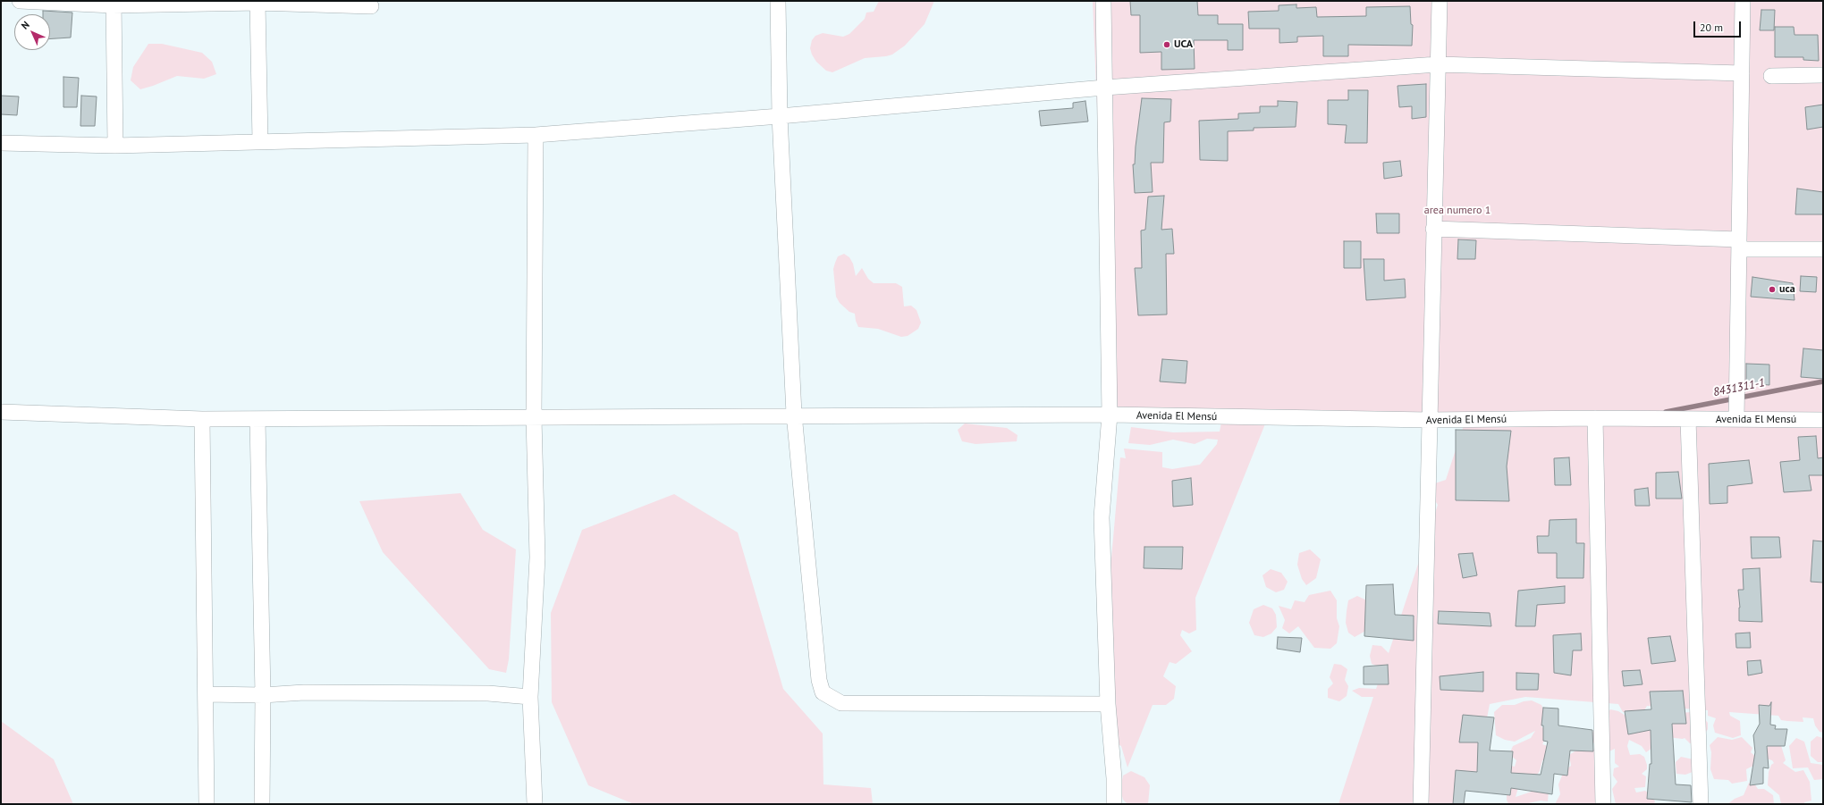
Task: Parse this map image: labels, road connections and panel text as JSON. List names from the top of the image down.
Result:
{
  "streets": {
    "street": ["Avenida El Mensú"]
  },
  "water": ["8431311-1"],
  "parks": ["area numero 1"],
  "places": ["UCA", "uca"],
  "scale_bar": "20 m",
  "north": "top left"
}
